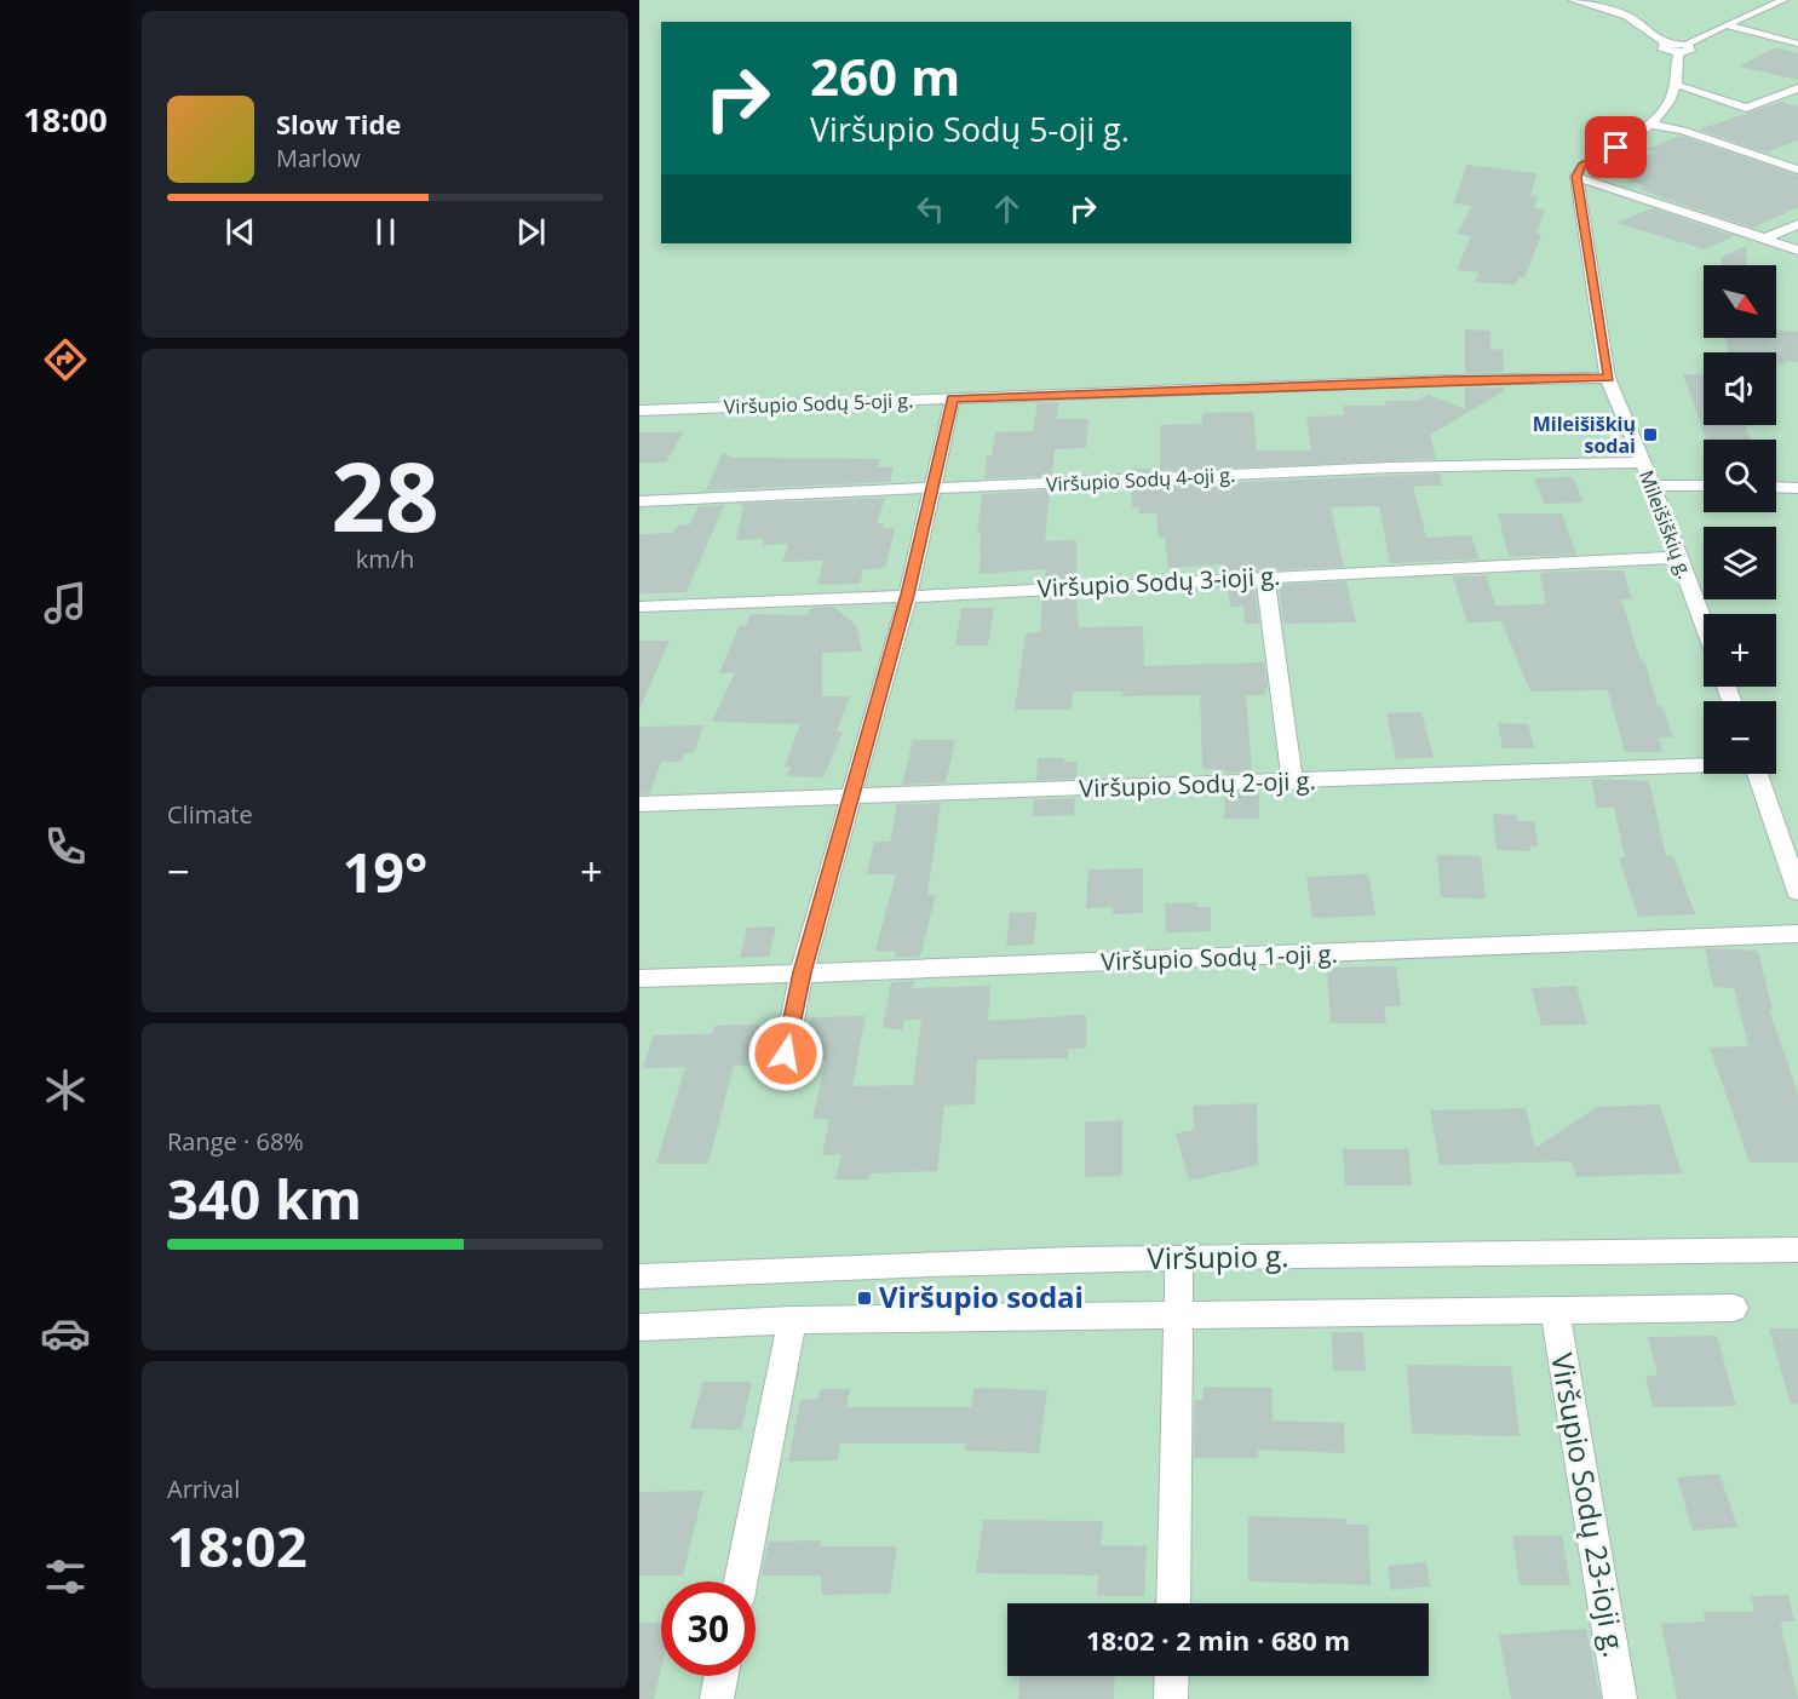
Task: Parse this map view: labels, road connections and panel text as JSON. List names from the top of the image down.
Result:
{
  "streets": {
    "street": [
      "Viršupio Sodų 5-oji g.",
      "Viršupio Sodų 4-oji g.",
      "Mileišiškių g.",
      "Viršupio Sodų 3-ioji g.",
      "Viršupio Sodų 2-oji g.",
      "Viršupio Sodų 1-oji g.",
      "Viršupio g.",
      "Viršupio Sodų 23-ioji g."
    ]
  },
  "crossings": [
    ["Viršupio Sodų 5-oji g.", "Mileišiškių g."],
    ["Viršupio Sodų 4-oji g.", "Mileišiškių g."],
    ["Mileišiškių g.", "Viršupio Sodų 3-ioji g."]
  ],
  "places": {
    "transit": ["Mileišiškių sodai", "Viršupio sodai"]
  },
  "north": "bottom right",
  "page": {
    "tabs": "18:00",
    "turn": ["260 m", "Viršupio Sodų 5-oji g."],
    "song": ["Slow Tide", "Marlow"],
    "map_buttons": ["+", "−"],
    "tile": [
      ["28", "km/h"],
      "Climate",
      ["Range · 68%", "340 km"],
      ["Arrival", "18:02"]
    ],
    "heat": ["−", "19°", "+"],
    "limit": "30",
    "trip": "18:02 · 2 min · 680 m"
  }
}
